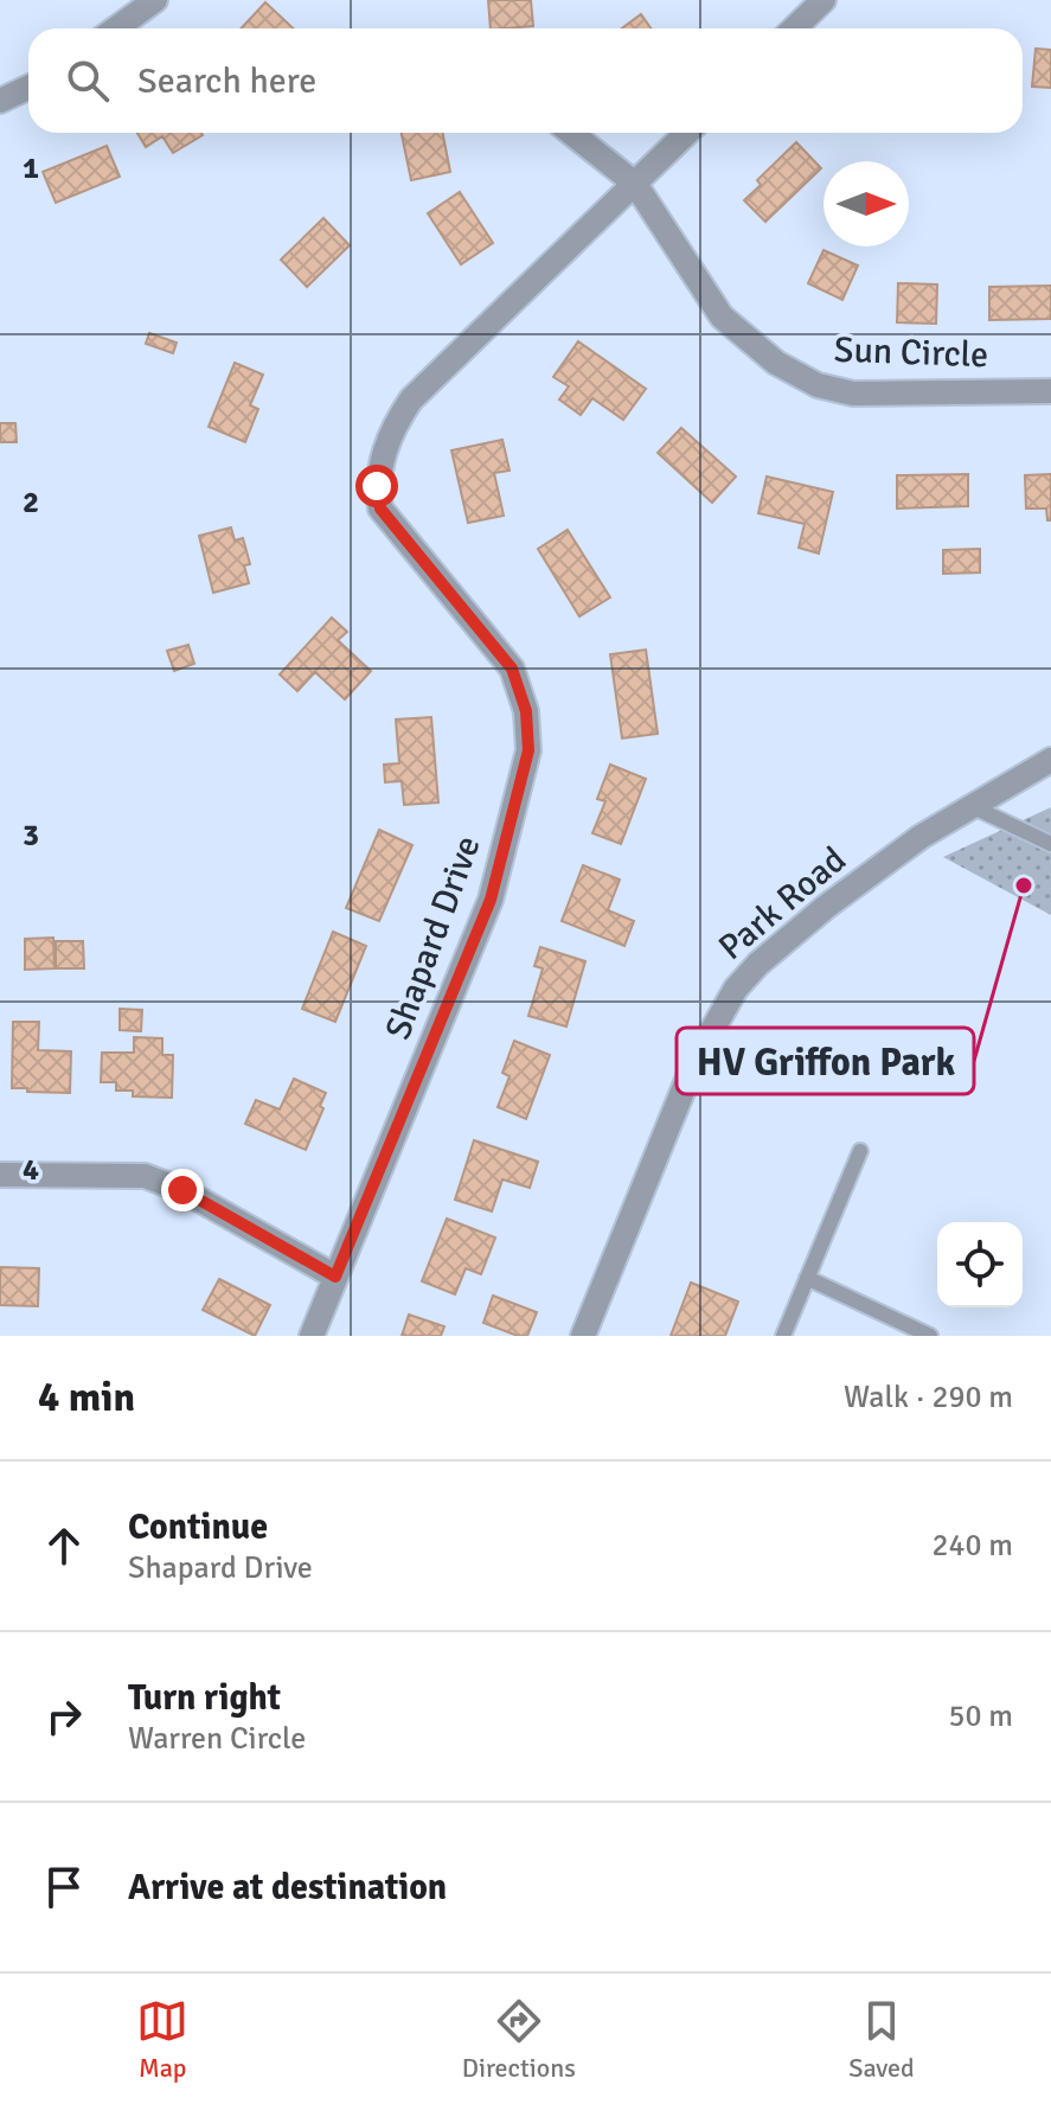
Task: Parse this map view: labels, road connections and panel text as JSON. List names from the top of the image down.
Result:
{
  "streets": {
    "street": ["Sun Circle", "Park Road", "Shapard Drive"]
  },
  "crossings": [
    ["Sun Circle", "Shapard Drive"]
  ],
  "places": ["HV Griffon Park"],
  "north": "right",
  "page": {
    "search": "Search here",
    "heading": ["4 min", "Walk · 290 m"],
    "list": [
      ["Continue", "Shapard Drive", "240 m"],
      ["Turn right", "Warren Circle", "50 m"],
      "Arrive at destination"
    ],
    "nav": ["Map", "Directions", "Saved"]
  },
  "grid": {
    "rows": [
      "1",
      "2",
      "3",
      "4"
    ]
  }
}
